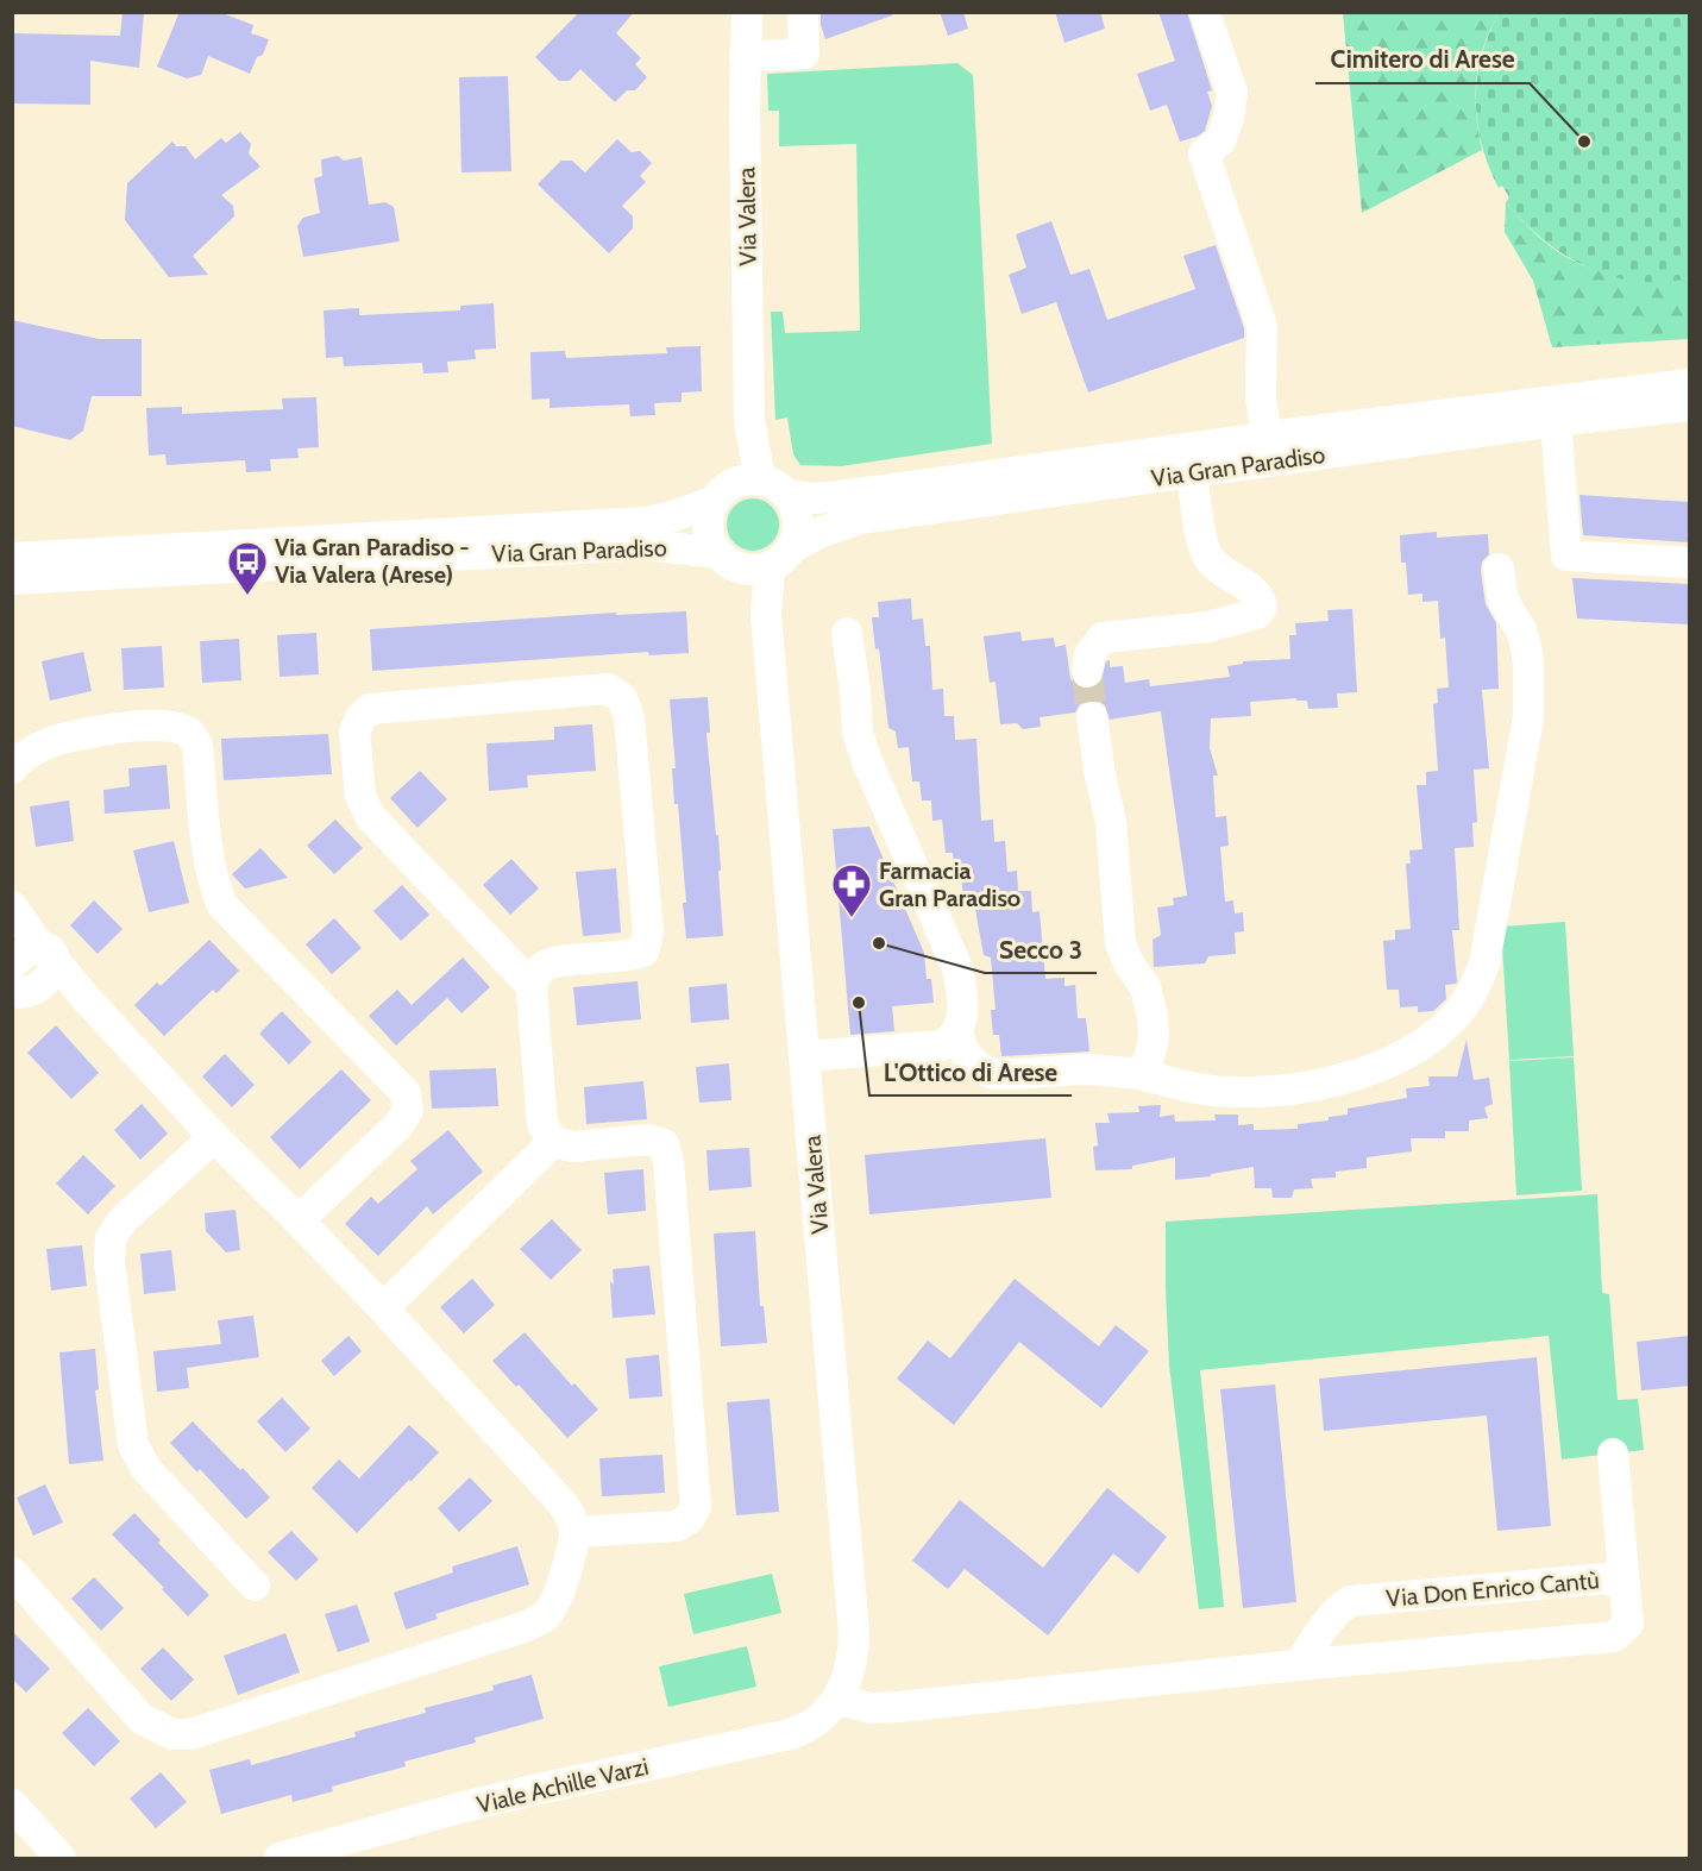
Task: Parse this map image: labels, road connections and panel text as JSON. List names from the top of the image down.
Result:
{
  "streets": {
    "street": [
      "Via Valera",
      "Via Gran Paradiso",
      "Via Don Enrico Cantù",
      "Viale Achille Varzi"
    ]
  },
  "crossings": [
    ["Via Valera", "Via Gran Paradiso"],
    ["Via Valera", "Via Don Enrico Cantù"],
    ["Via Valera", "Viale Achille Varzi"],
    ["Via Don Enrico Cantù", "Viale Achille Varzi"]
  ],
  "places": {
    "other": ["Cimitero di Arese", "Secco 3", "L'Ottico di Arese"],
    "bus stop": ["Via Gran Paradiso - Via Valera (Arese)"],
    "pharmacy": ["Farmacia Gran Paradiso"]
  }
}
